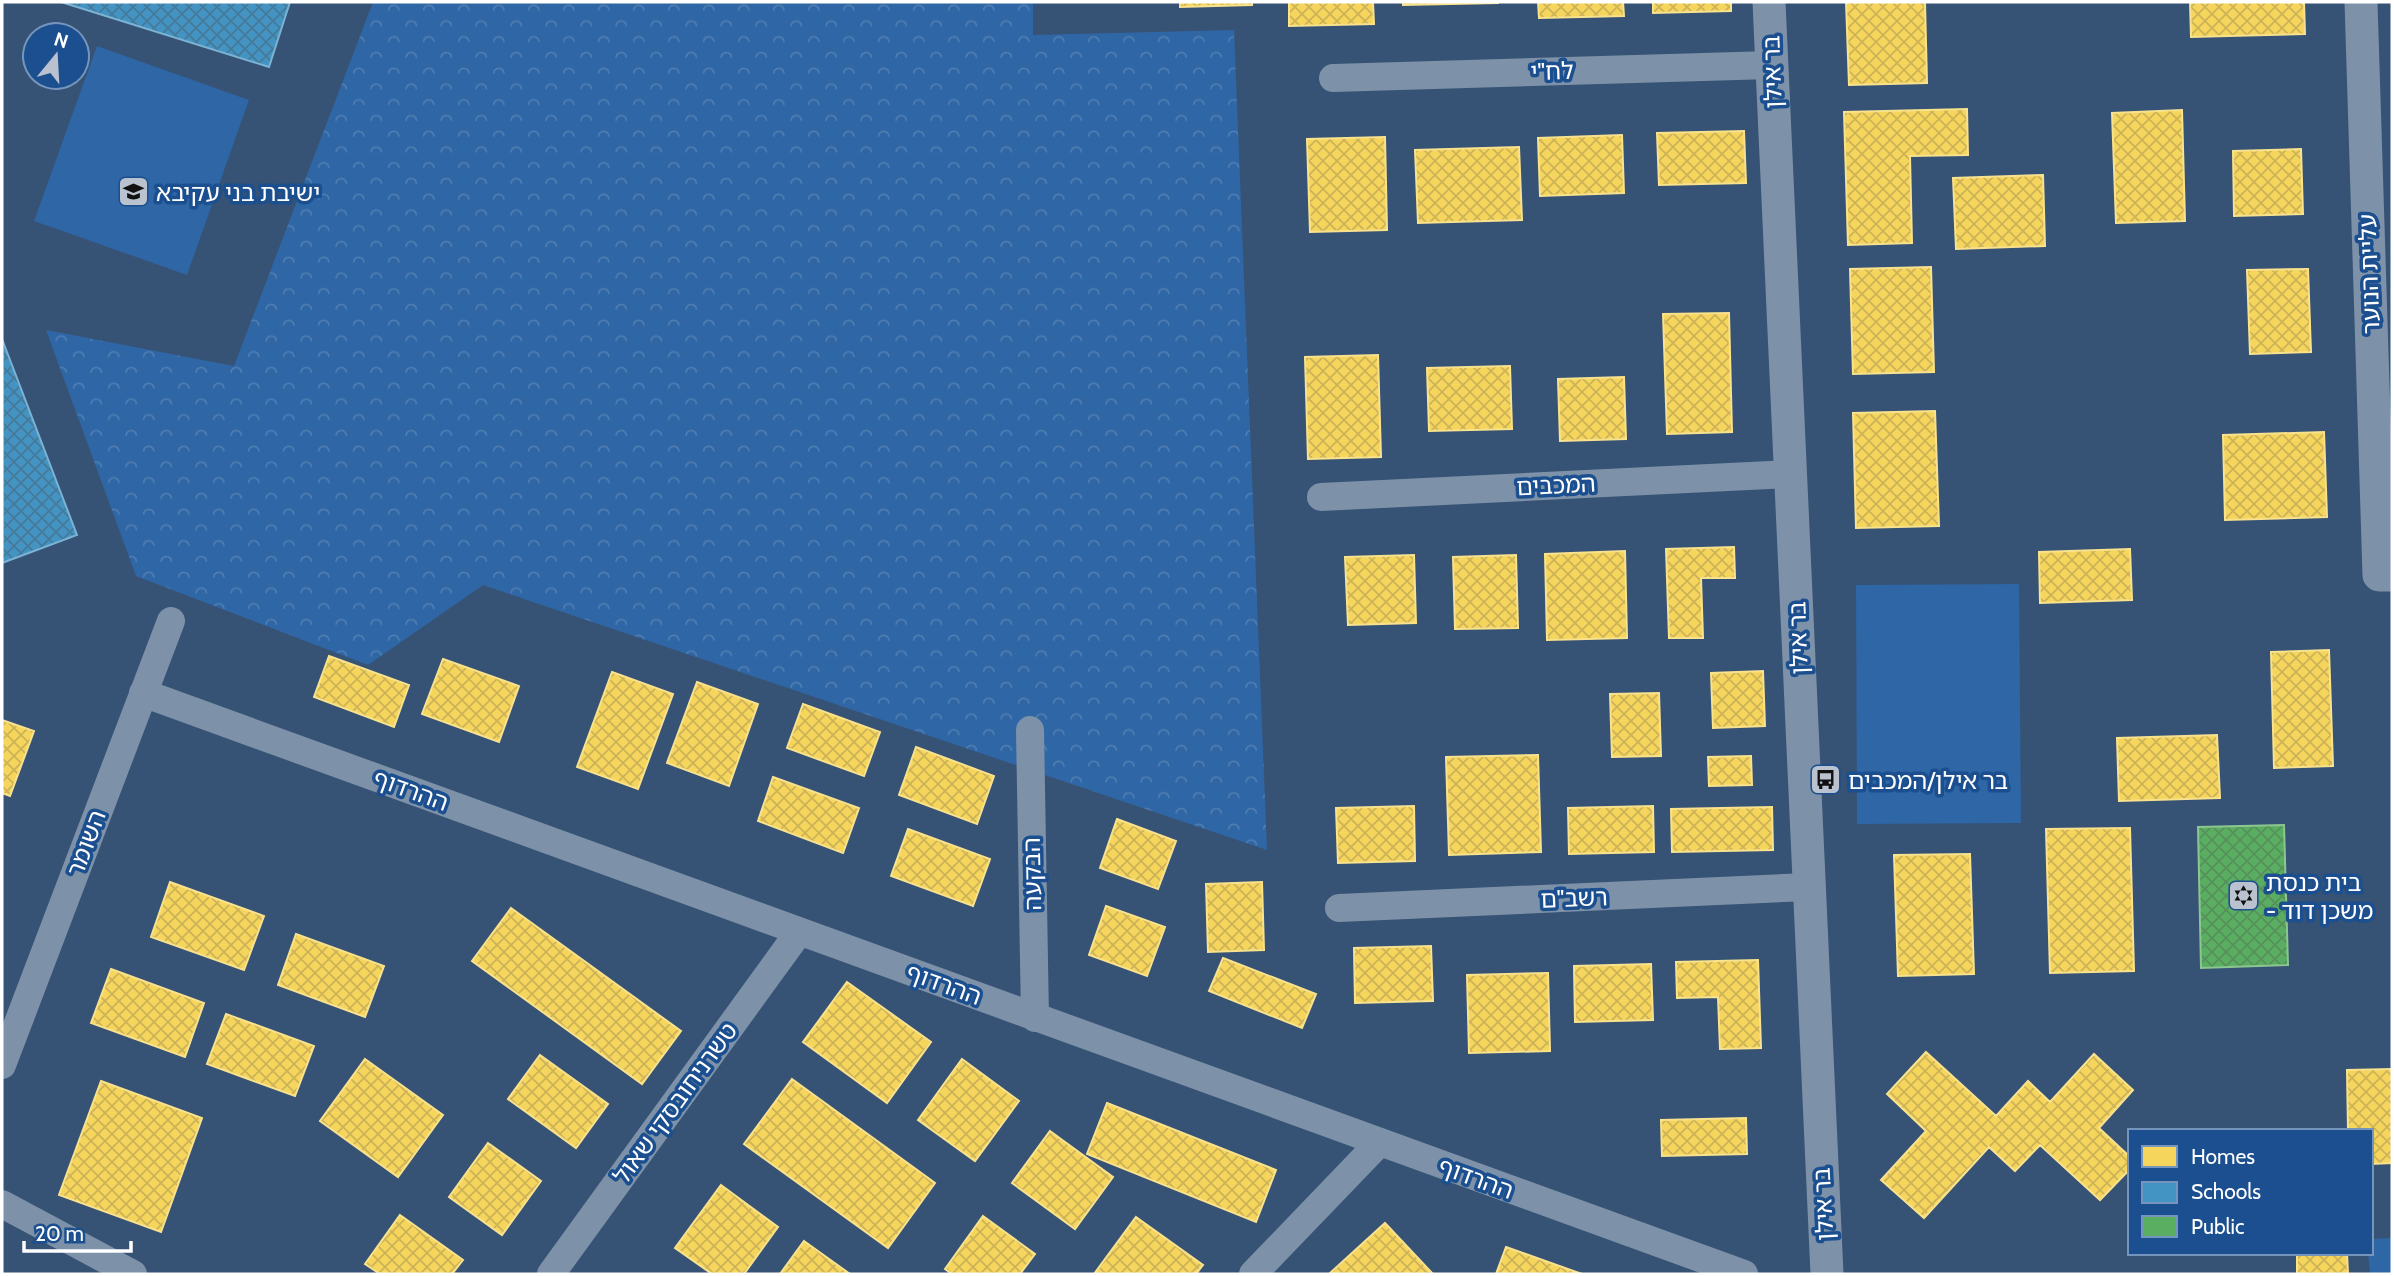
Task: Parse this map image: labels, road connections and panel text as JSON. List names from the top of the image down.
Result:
{
  "streets": {
    "street": [
      "לח\"י",
      "בר אילן",
      "עליית הנוער",
      "המכבים",
      "ההרדוף",
      "השומר",
      "הבקעה",
      "רשב\"ם",
      "טשרניחובסקי שאול"
    ]
  },
  "crossings": [
    ["לח\"י", "בר אילן"],
    ["בר אילן", "המכבים"],
    ["בר אילן", "רשב\"ם"],
    ["ההרדוף", "השומר"],
    ["ההרדוף", "הבקעה"],
    ["ההרדוף", "טשרניחובסקי שאול"]
  ],
  "places": {
    "school or university": ["ישיבת בני עקיבא"],
    "bus stop": ["בר אילן/המכבים"],
    "synagogue": ["בית כנסת - משכן דוד"]
  },
  "legend": ["Homes", "Schools", "Public"],
  "scale_bar": "20 m",
  "north": "top"
}
